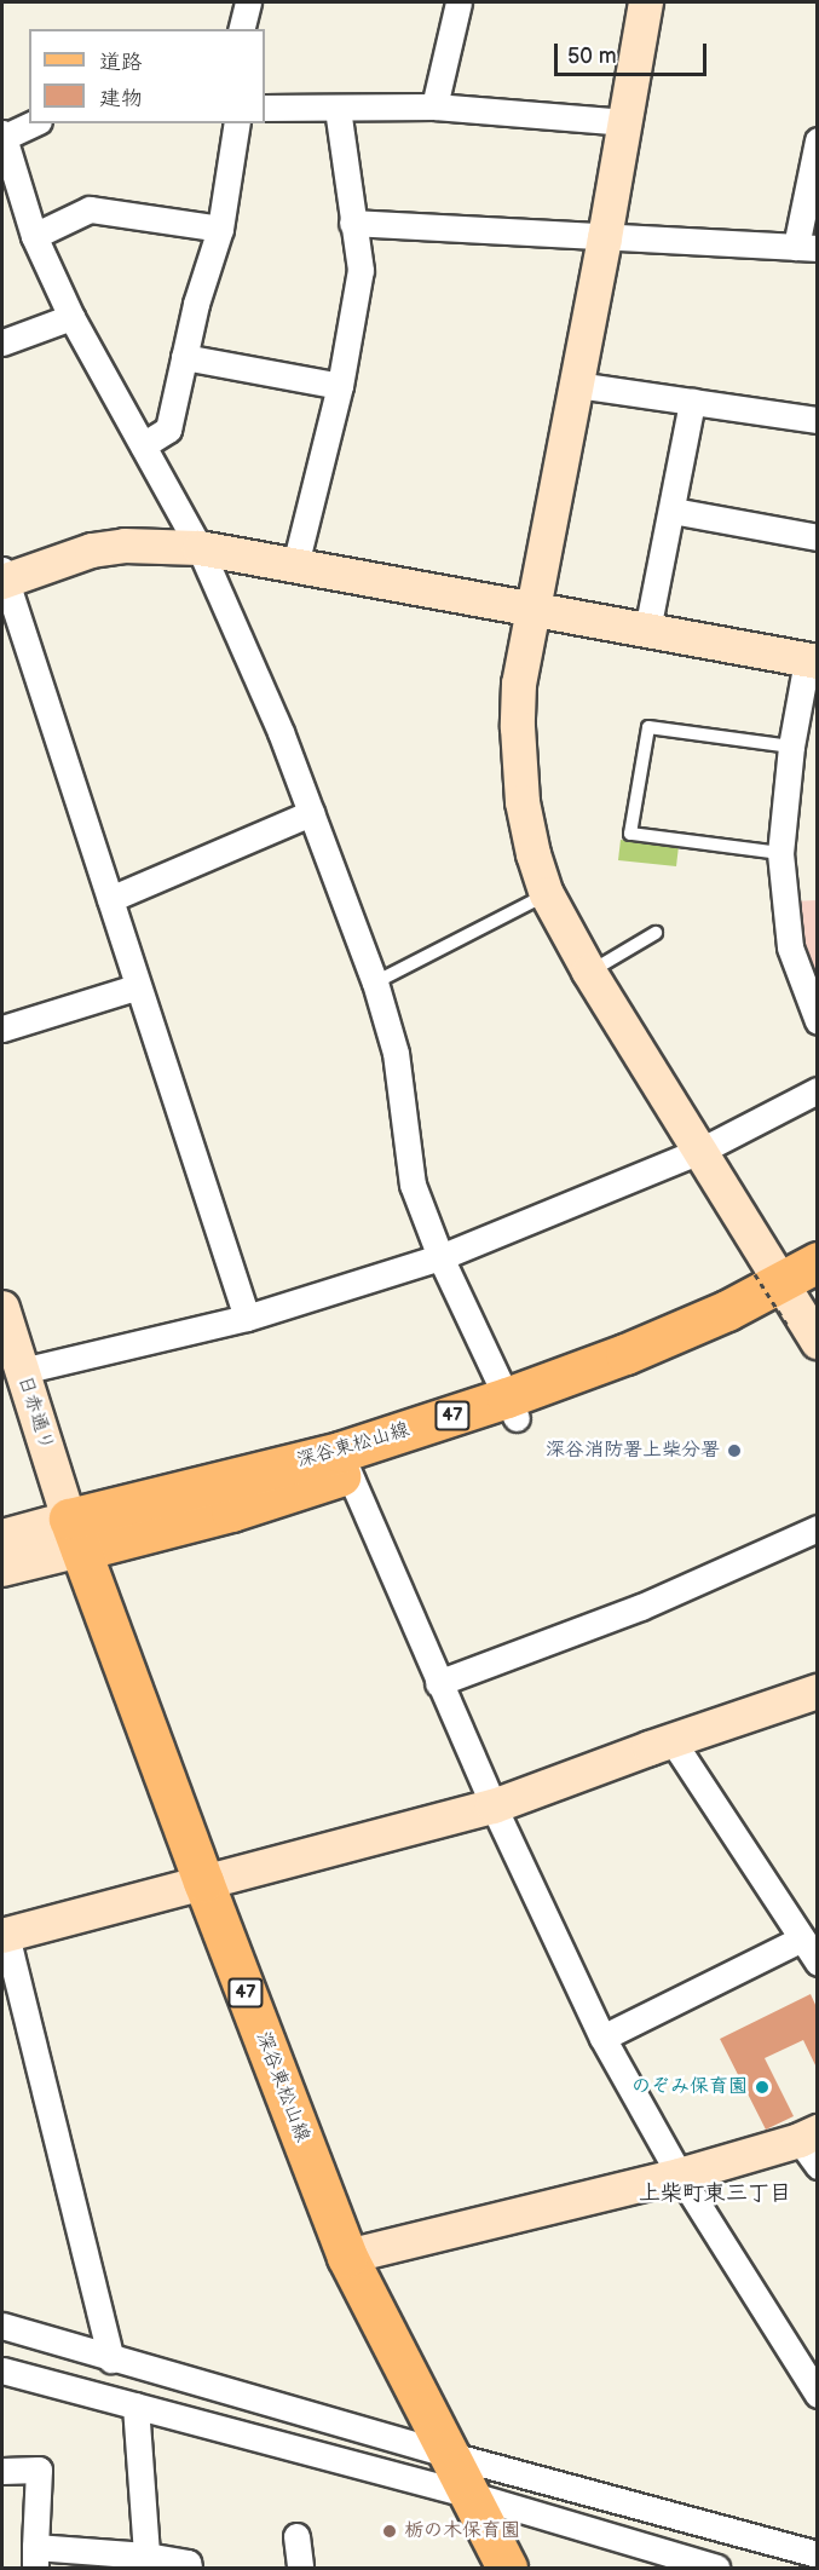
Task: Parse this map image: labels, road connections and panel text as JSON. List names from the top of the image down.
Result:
{
  "streets": {
    "main road": ["47", "深谷東松山線"],
    "street": ["日赤通り"]
  },
  "crossings": [
    ["日赤通り", "深谷東松山線"]
  ],
  "districts": ["上柴町東三丁目"],
  "places": ["深谷消防署上柴分署", "のぞみ保育園", "栃の木保育園"],
  "legend": ["道路", "建物"],
  "scale_bar": "50 m"
}
